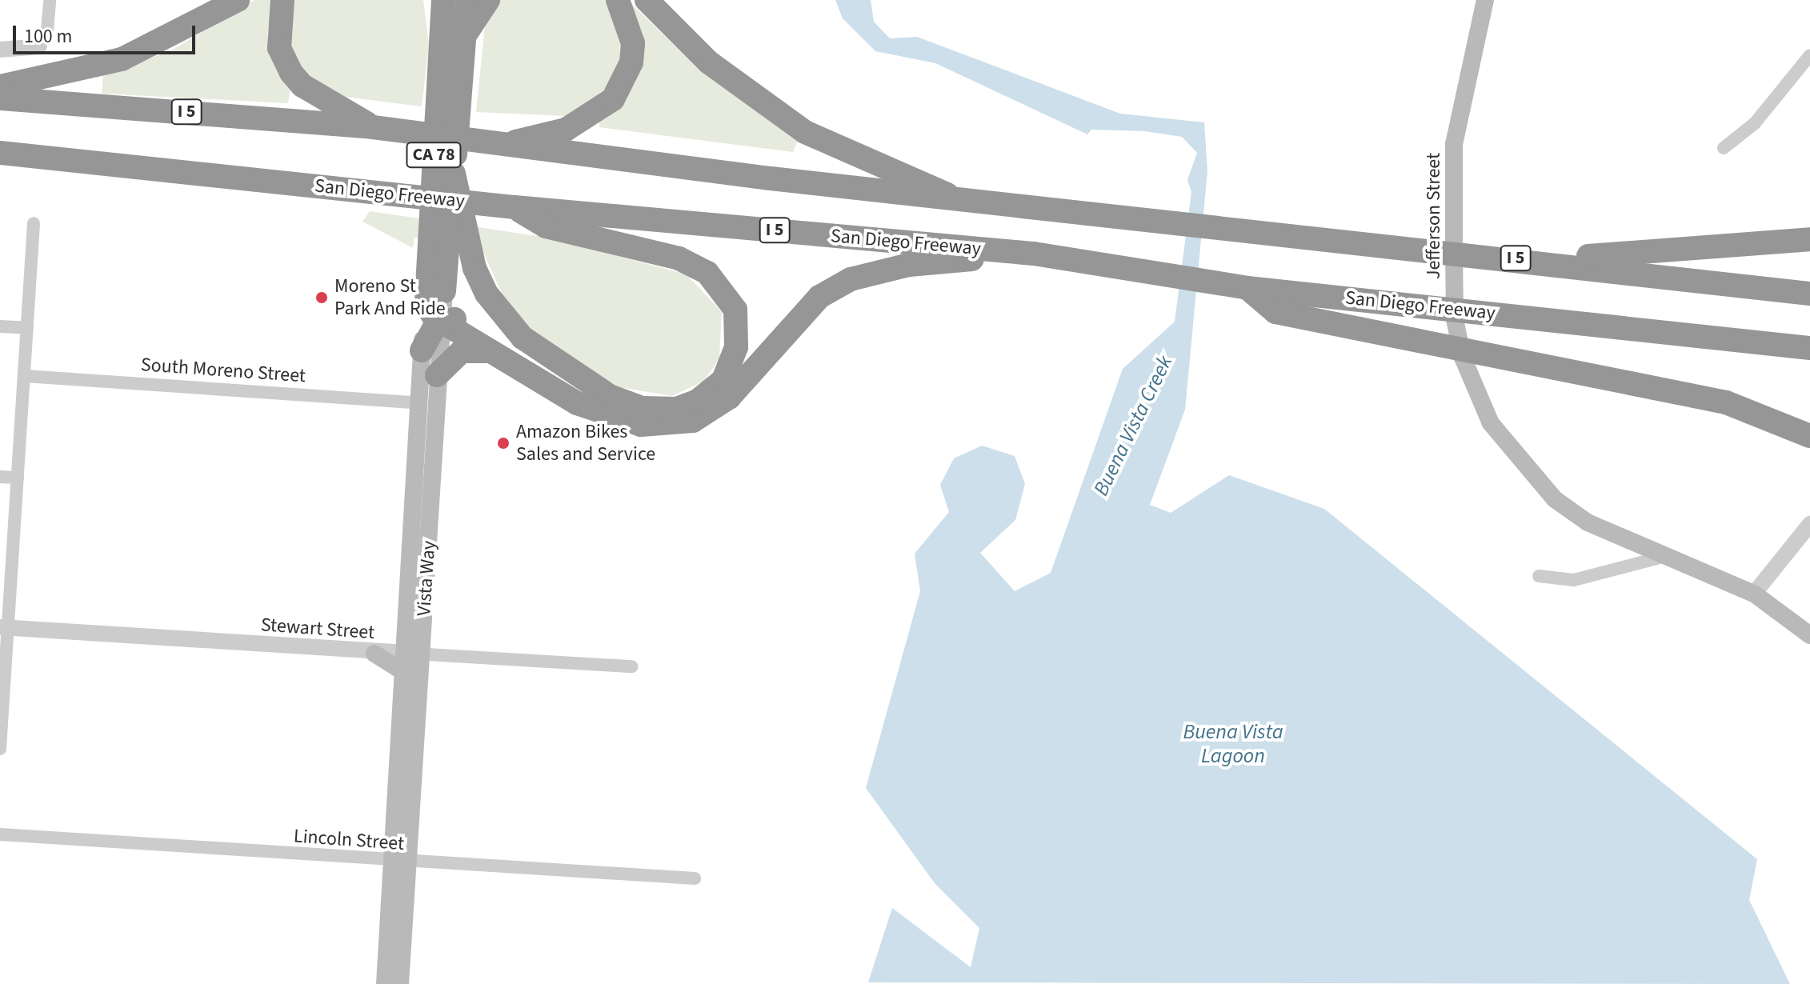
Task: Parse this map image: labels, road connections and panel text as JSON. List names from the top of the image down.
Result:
{
  "streets": {
    "highway": ["I 5", "CA 78", "San Diego Freeway"],
    "main road": ["Jefferson Street", "Vista Way"],
    "street": ["South Moreno Street", "Stewart Street", "Lincoln Street"]
  },
  "crossings": [
    ["CA 78", "Vista Way"],
    ["South Moreno Street", "Vista Way"],
    ["Vista Way", "Stewart Street"],
    ["Vista Way", "Lincoln Street"]
  ],
  "water": ["Buena Vista Creek", "Buena Vista Lagoon"],
  "places": ["Moreno St Park And Ride", "Amazon Bikes Sales and Service"],
  "scale_bar": "100 m"
}
